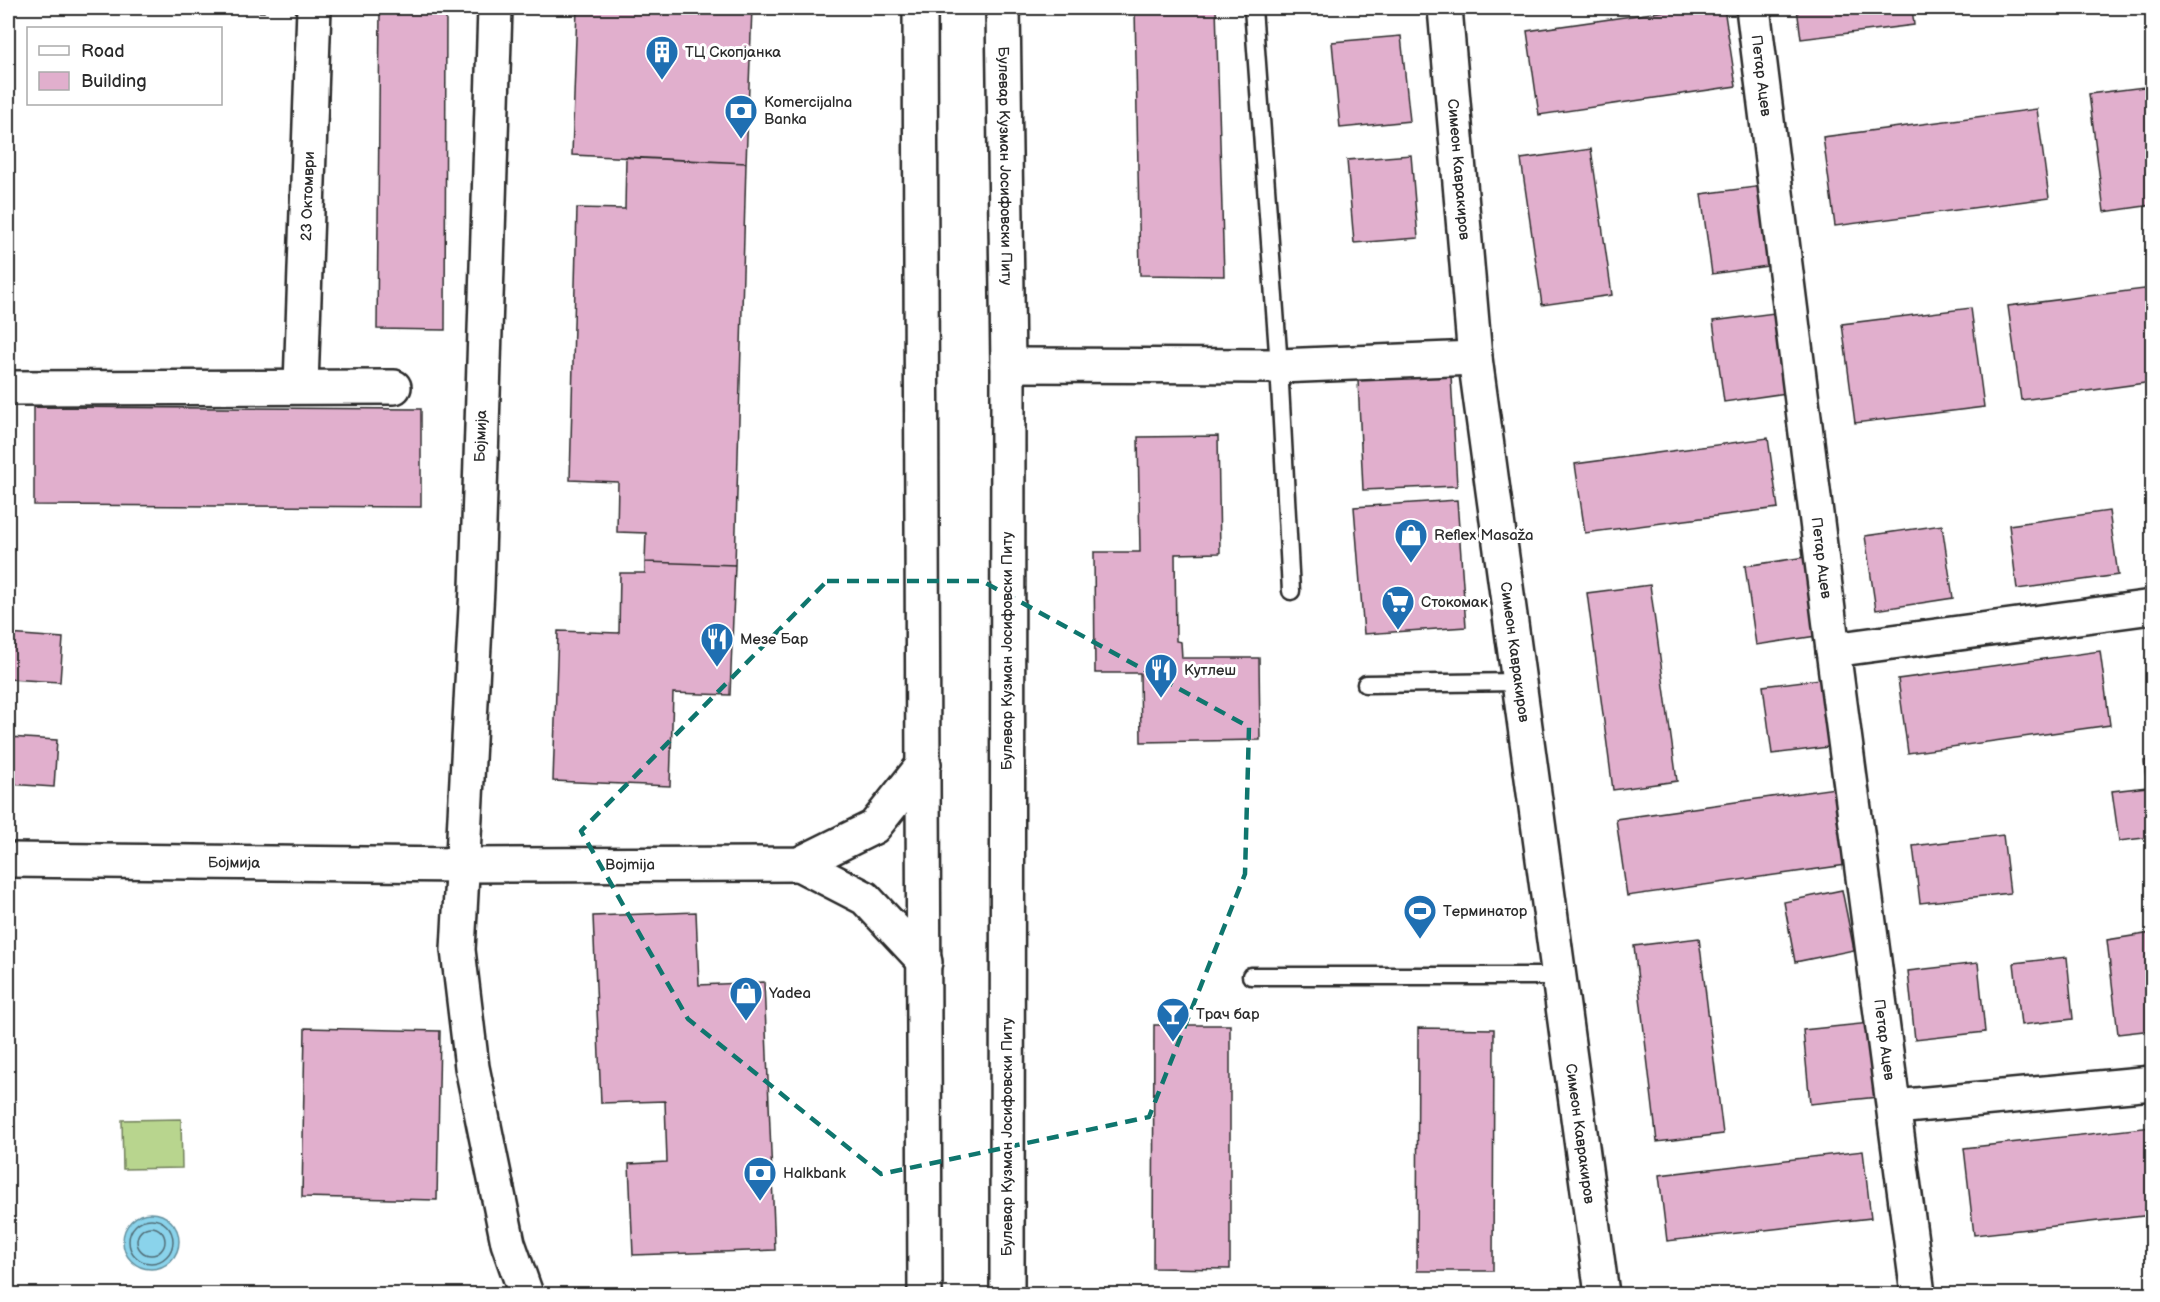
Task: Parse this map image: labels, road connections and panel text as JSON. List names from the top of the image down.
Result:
{
  "streets": {
    "street": [
      "Петар Ацев",
      "Булевар Кузман Јосифовски Питу",
      "Симеон Кавракиров",
      "23 Октомври",
      "Бојмија",
      "Bojmija"
    ]
  },
  "crossings": [
    ["Бојмија", "Bojmija"]
  ],
  "places": {
    "building": ["ТЦ Скопјанка"],
    "bank": ["Komercijalna Banka", "Halkbank"],
    "shop": ["Reflex Masaža", "Yadea"],
    "supermarket": ["Стокомак"],
    "restaurant": ["Мезе Бар", "Кутлеш"],
    "sports": ["Терминатор"],
    "bar": ["Трач бар"]
  },
  "legend": ["Road", "Building"]
}
